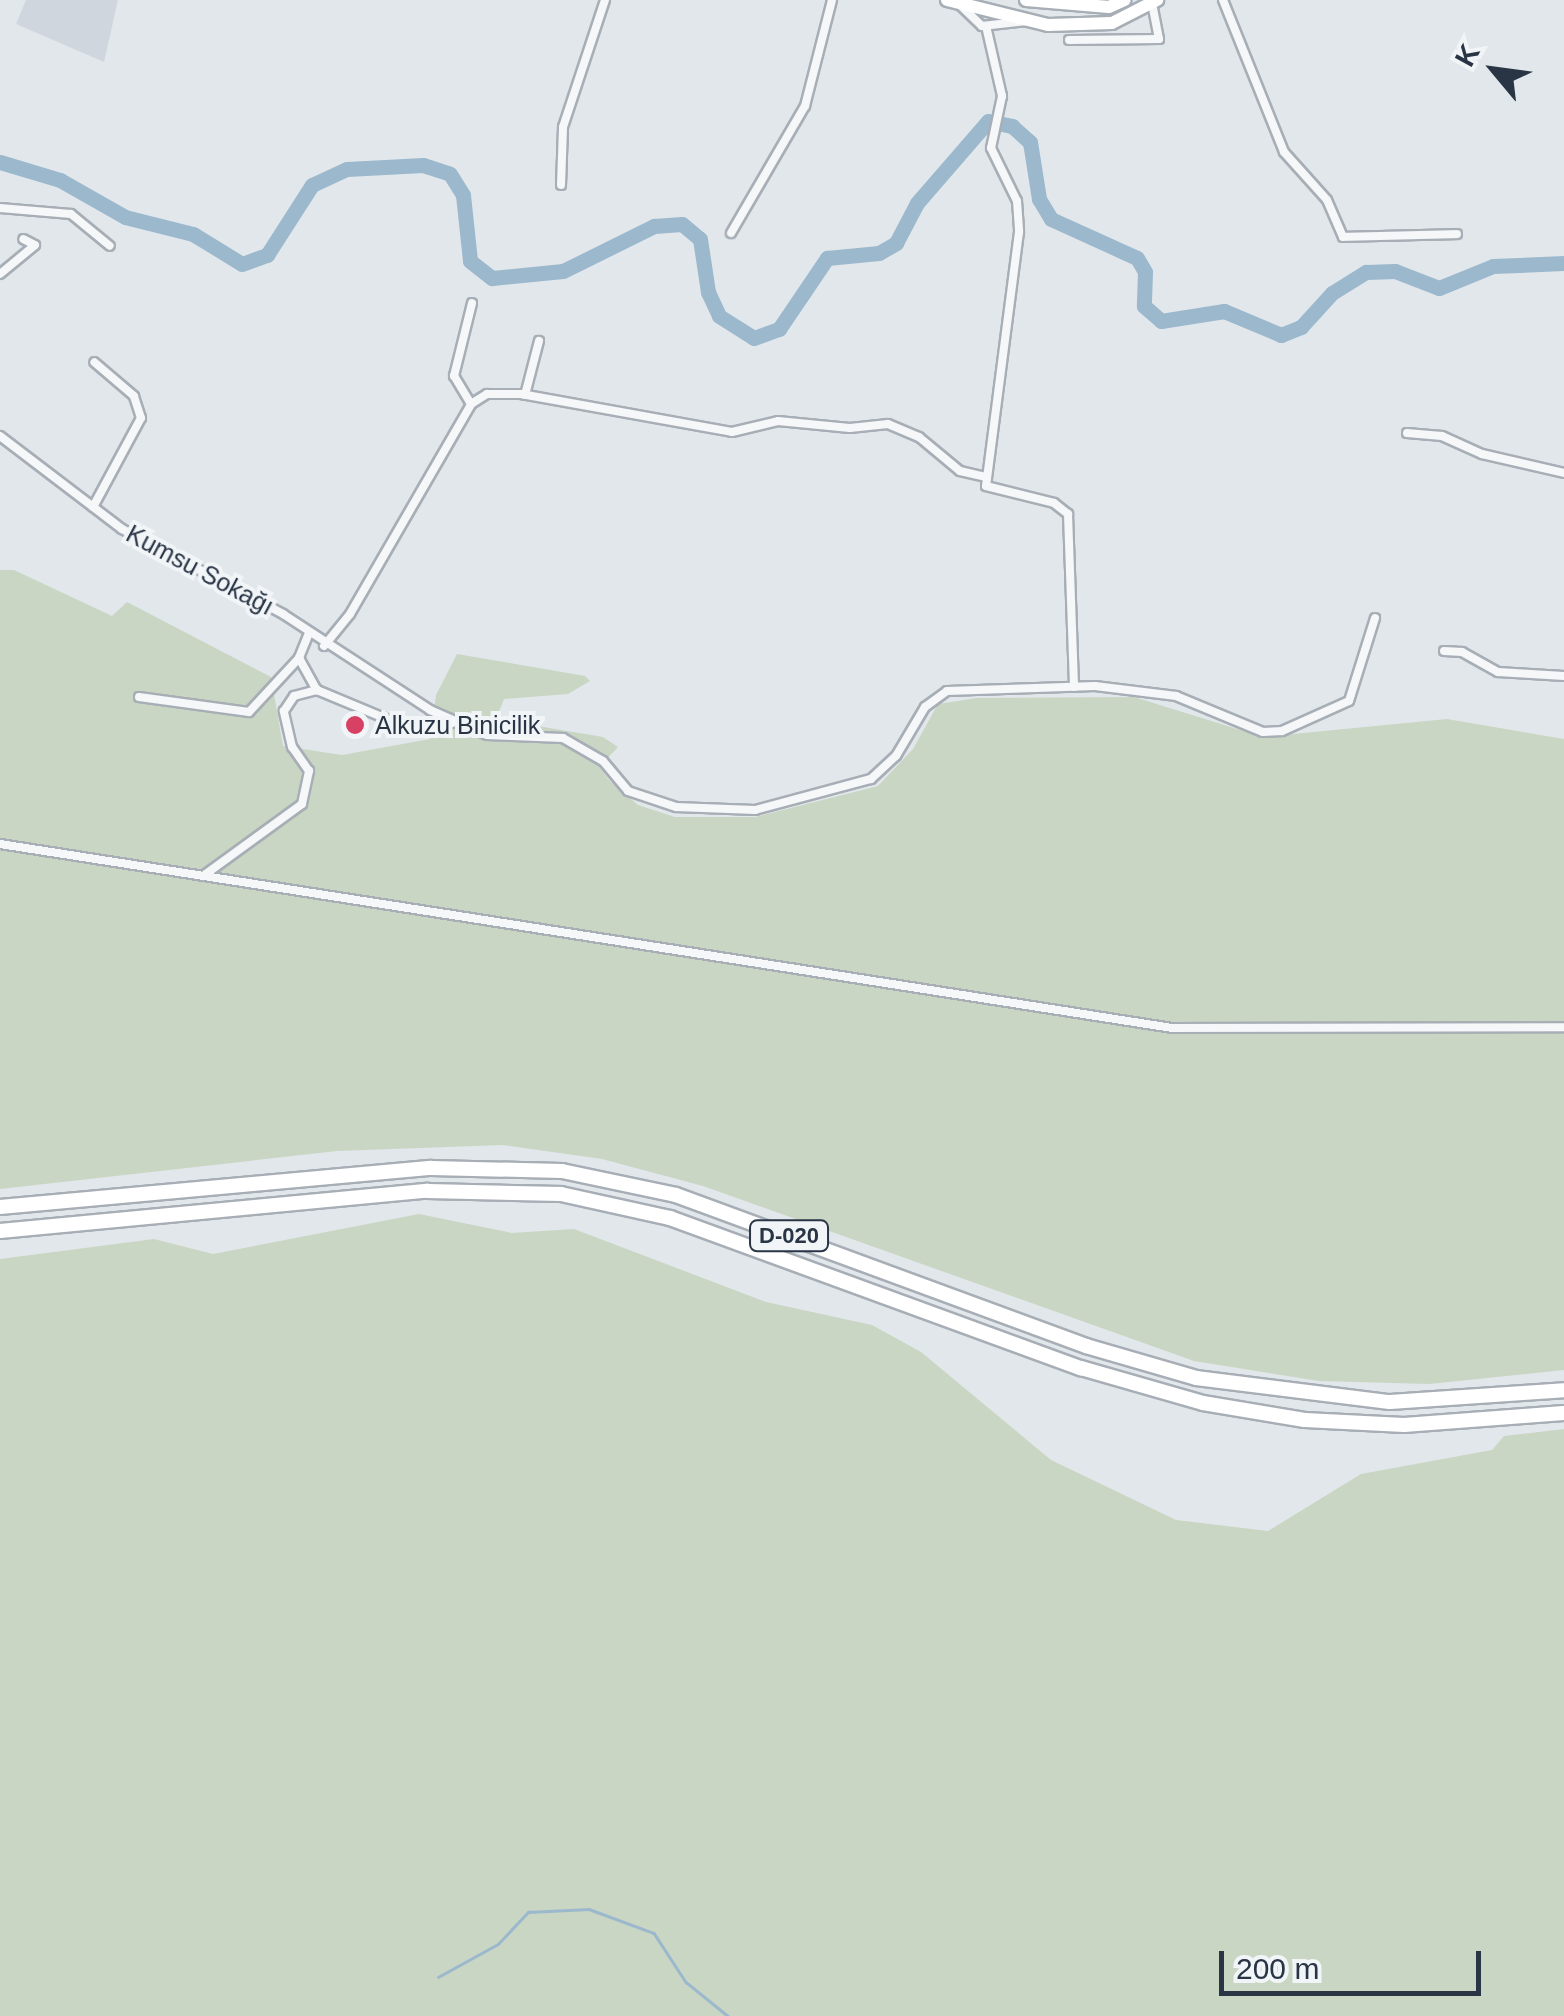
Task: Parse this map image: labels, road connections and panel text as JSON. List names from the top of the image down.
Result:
{
  "streets": {
    "highway": ["D-020"],
    "street": ["Kumsu Sokağı"]
  },
  "places": ["Alkuzu Binicilik"],
  "scale_bar": "200 m",
  "north": "top left"
}
